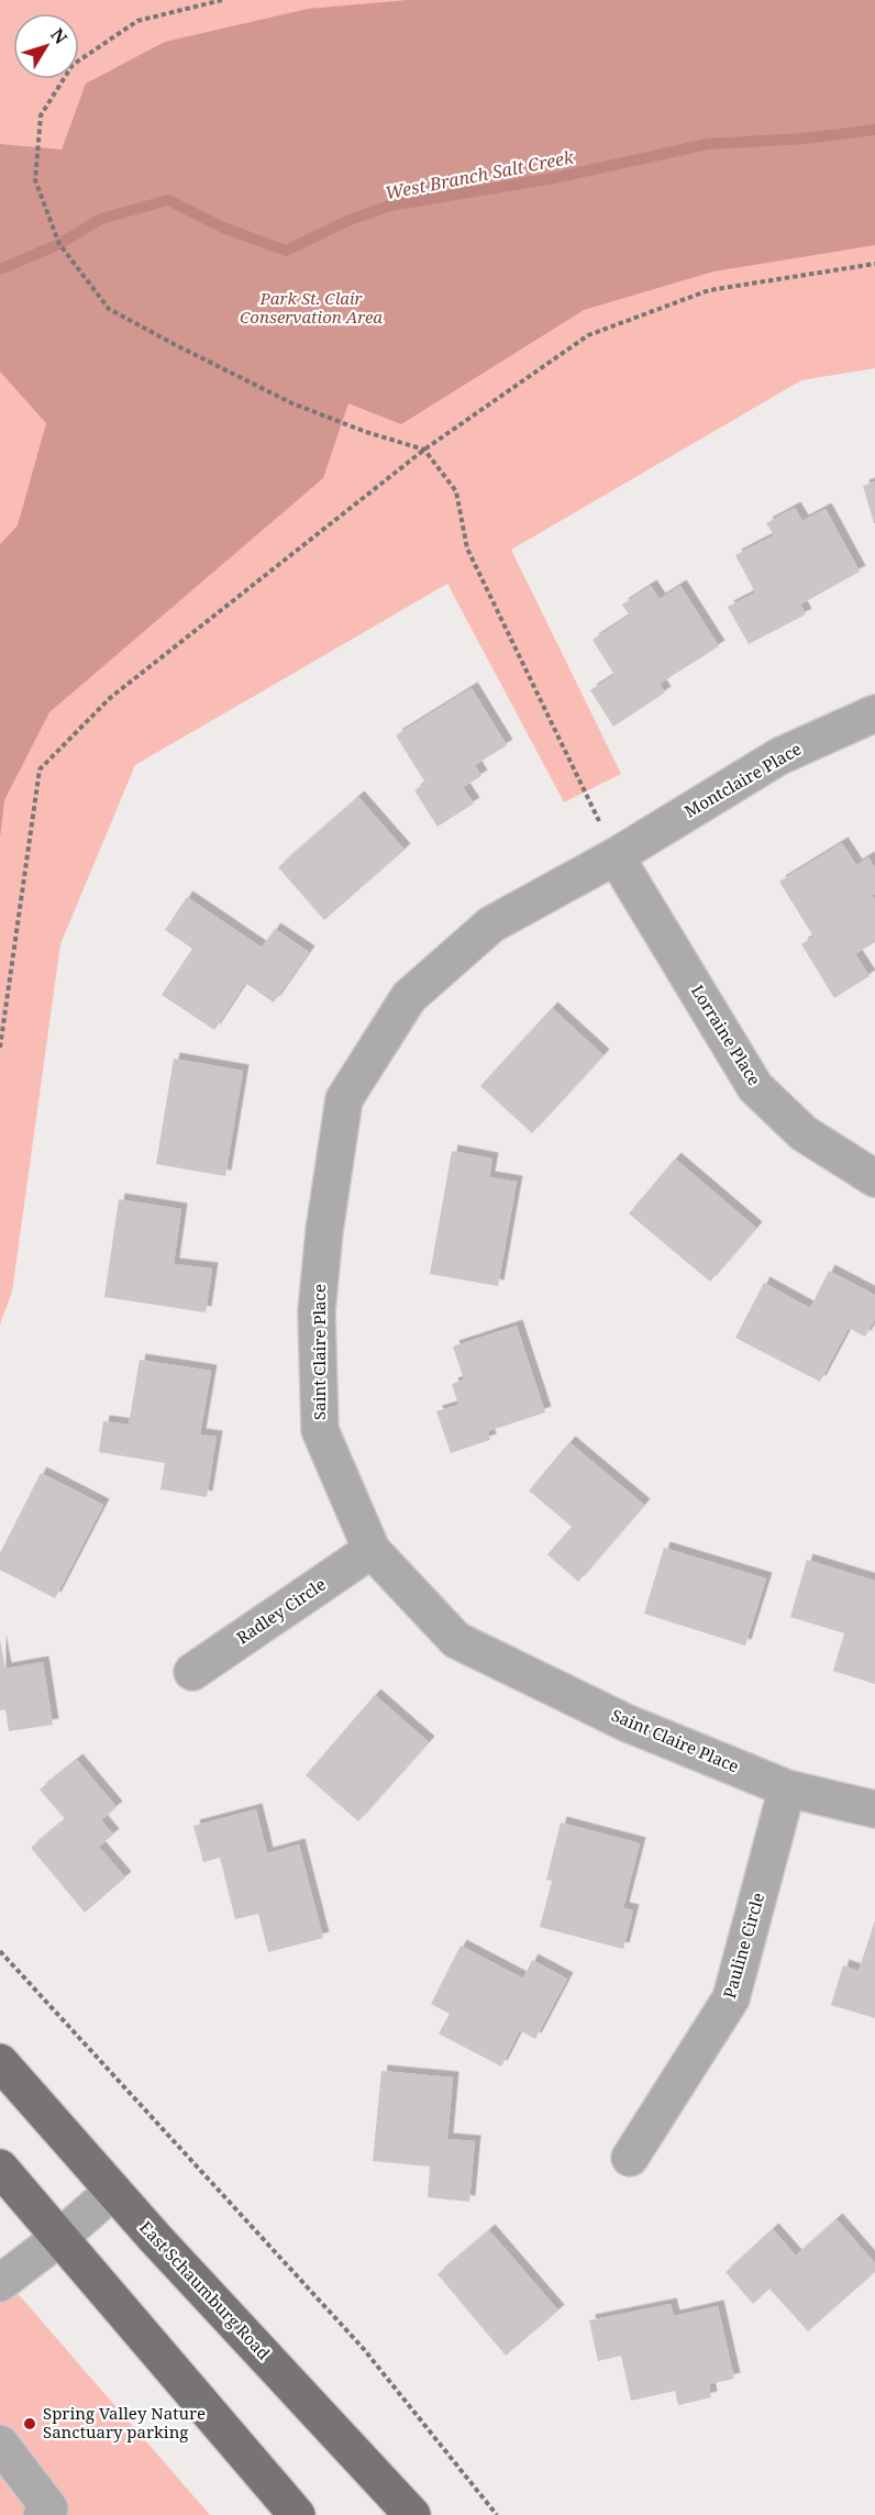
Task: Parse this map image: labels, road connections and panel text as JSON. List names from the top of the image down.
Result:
{
  "streets": {
    "main road": ["East Schaumburg Road"],
    "street": [
      "Montclaire Place",
      "Lorraine Place",
      "Saint Claire Place",
      "Radley Circle",
      "Pauline Circle"
    ]
  },
  "crossings": [
    ["Montclaire Place", "Lorraine Place"],
    ["Montclaire Place", "Saint Claire Place"],
    ["Lorraine Place", "Saint Claire Place"],
    ["Saint Claire Place", "Radley Circle"],
    ["Saint Claire Place", "Pauline Circle"]
  ],
  "water": ["West Branch Salt Creek"],
  "parks": ["Park St. Clair Conservation Area"],
  "places": ["Spring Valley Nature Sanctuary parking"],
  "north": "top right"
}
